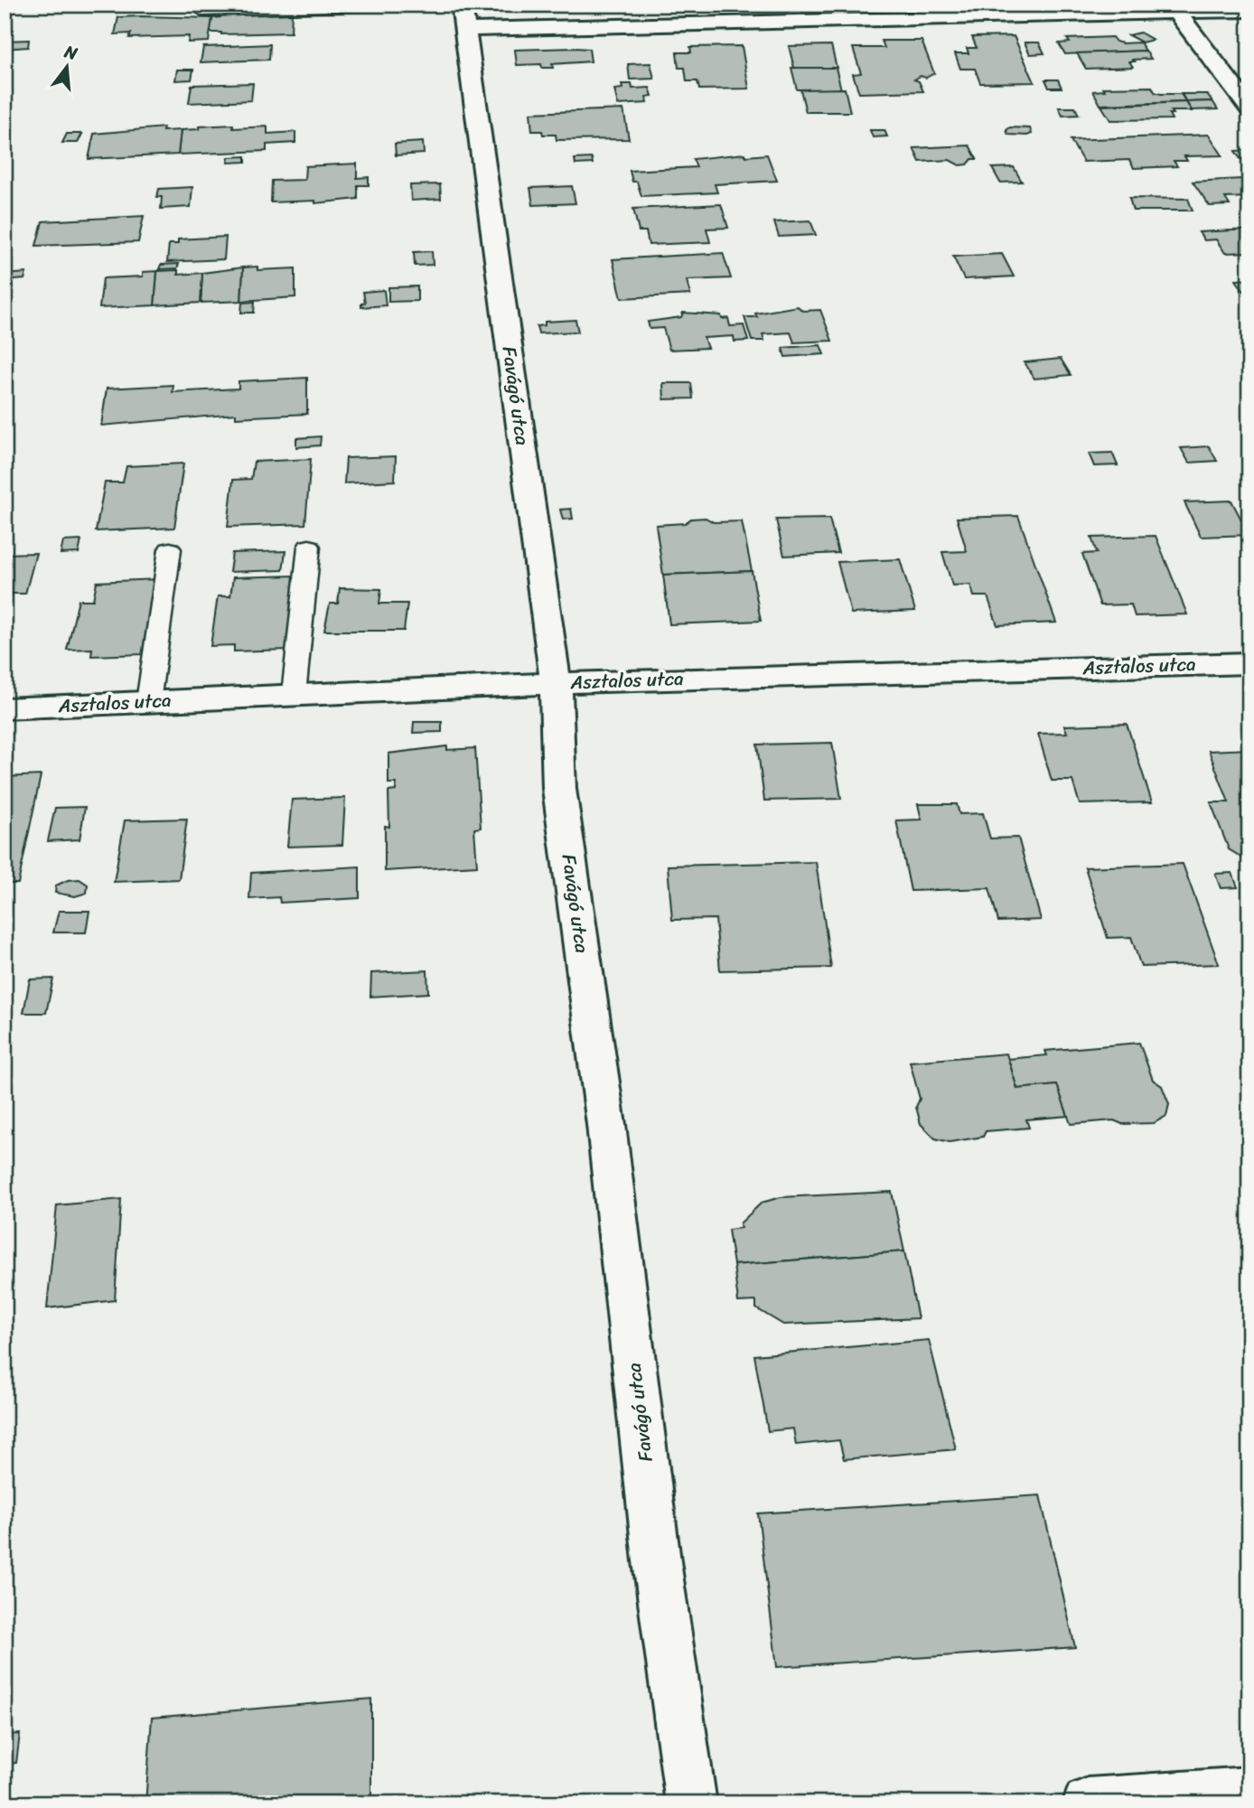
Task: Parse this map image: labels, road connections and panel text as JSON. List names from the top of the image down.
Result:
{
  "streets": {
    "street": ["Favágó utca", "Asztalos utca"]
  },
  "crossings": [
    ["Favágó utca", "Asztalos utca"]
  ],
  "north": "top"
}
